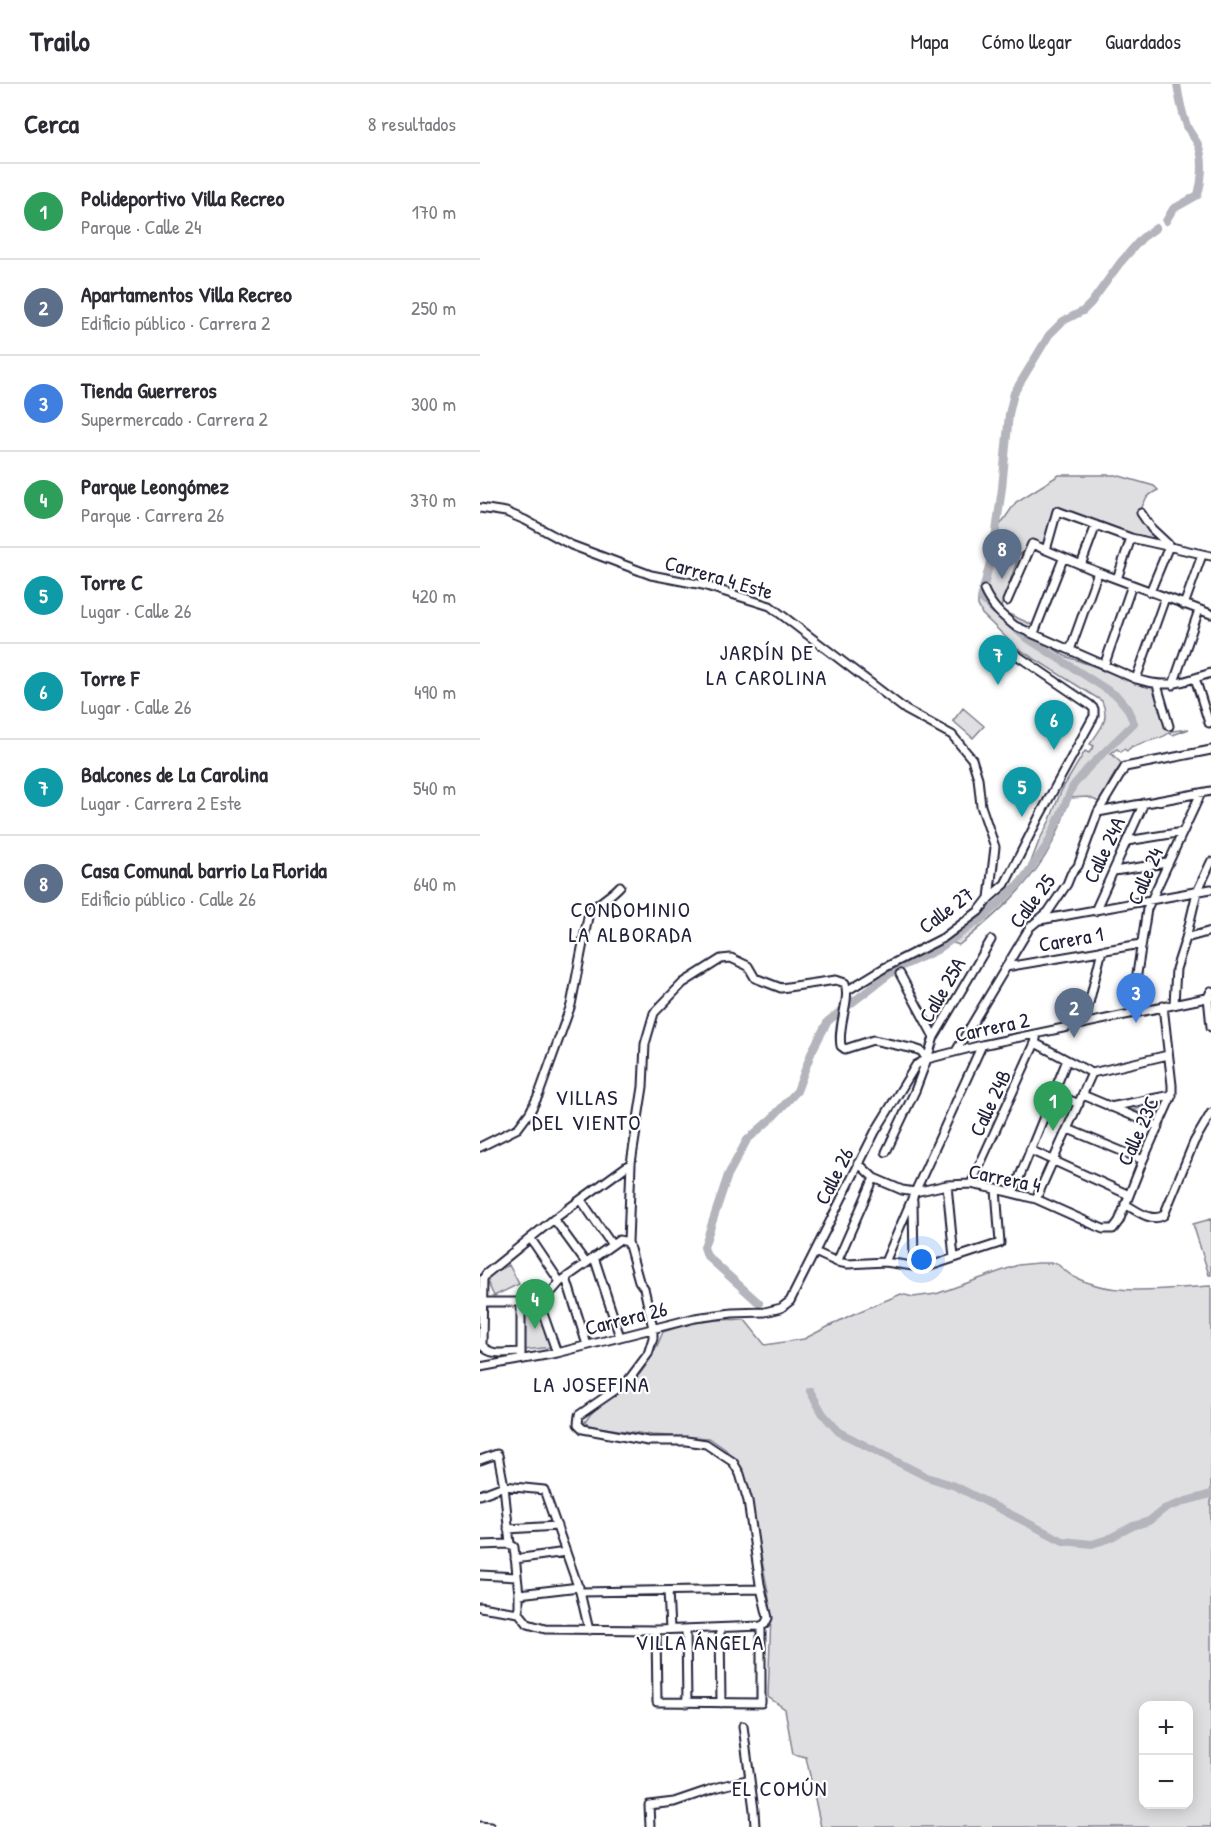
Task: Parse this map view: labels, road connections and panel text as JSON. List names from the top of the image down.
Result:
{
  "streets": {
    "street": [
      "Carrera 4 Este",
      "Calle 24A",
      "Calle 24",
      "Calle 25",
      "Calle 27",
      "Carera 1",
      "Calle 25A",
      "Carrera 2",
      "Calle 24B",
      "Calle 23C",
      "Calle 26",
      "Carrera 4",
      "Carrera 26"
    ]
  },
  "crossings": [
    ["Carrera 4 Este", "Calle 27"],
    ["Calle 24", "Carera 1"],
    ["Calle 24", "Carrera 2"],
    ["Calle 25", "Carera 1"],
    ["Calle 25", "Carrera 2"],
    ["Calle 25A", "Carrera 2"],
    ["Calle 25A", "Calle 26"],
    ["Carrera 2", "Calle 24B"],
    ["Carrera 2", "Calle 23C"],
    ["Carrera 2", "Calle 26"],
    ["Calle 24B", "Carrera 4"],
    ["Calle 23C", "Carrera 4"],
    ["Calle 26", "Carrera 4"],
    ["Calle 26", "Carrera 26"]
  ],
  "districts": [
    "JARDÍN DE LA CAROLINA",
    "CONDOMINIO LA ALBORADA",
    "VILLAS DEL VIENTO",
    "LA JOSEFINA",
    "VILLA ÁNGELA",
    "EL COMÚN"
  ],
  "page": {
    "header": "Trailo",
    "nav": ["Mapa", "Cómo llegar", "Guardados"],
    "heading": ["Cerca", "8 resultados"],
    "list": [
      {
        "mark": "1",
        "name": "Polideportivo Villa Recreo",
        "note": "Parque · Calle 24",
        "value": "170 m"
      },
      {
        "mark": "2",
        "name": "Apartamentos Villa Recreo",
        "note": "Edificio público · Carrera 2",
        "value": "250 m"
      },
      {
        "mark": "3",
        "name": "Tienda Guerreros",
        "note": "Supermercado · Carrera 2",
        "value": "300 m"
      },
      {
        "mark": "4",
        "name": "Parque Leongómez",
        "note": "Parque · Carrera 26",
        "value": "370 m"
      },
      {
        "mark": "5",
        "name": "Torre C",
        "note": "Lugar · Calle 26",
        "value": "420 m"
      },
      {
        "mark": "6",
        "name": "Torre F",
        "note": "Lugar · Calle 26",
        "value": "490 m"
      },
      {
        "mark": "7",
        "name": "Balcones de La Carolina",
        "note": "Lugar · Carrera 2 Este",
        "value": "540 m"
      },
      {
        "mark": "8",
        "name": "Casa Comunal barrio La Florida",
        "note": "Edificio público · Calle 26",
        "value": "640 m"
      }
    ],
    "pins": [
      "8",
      "7",
      "6",
      "5",
      "3",
      "2",
      "1",
      "4"
    ],
    "map_buttons": ["+", "−"]
  }
}
